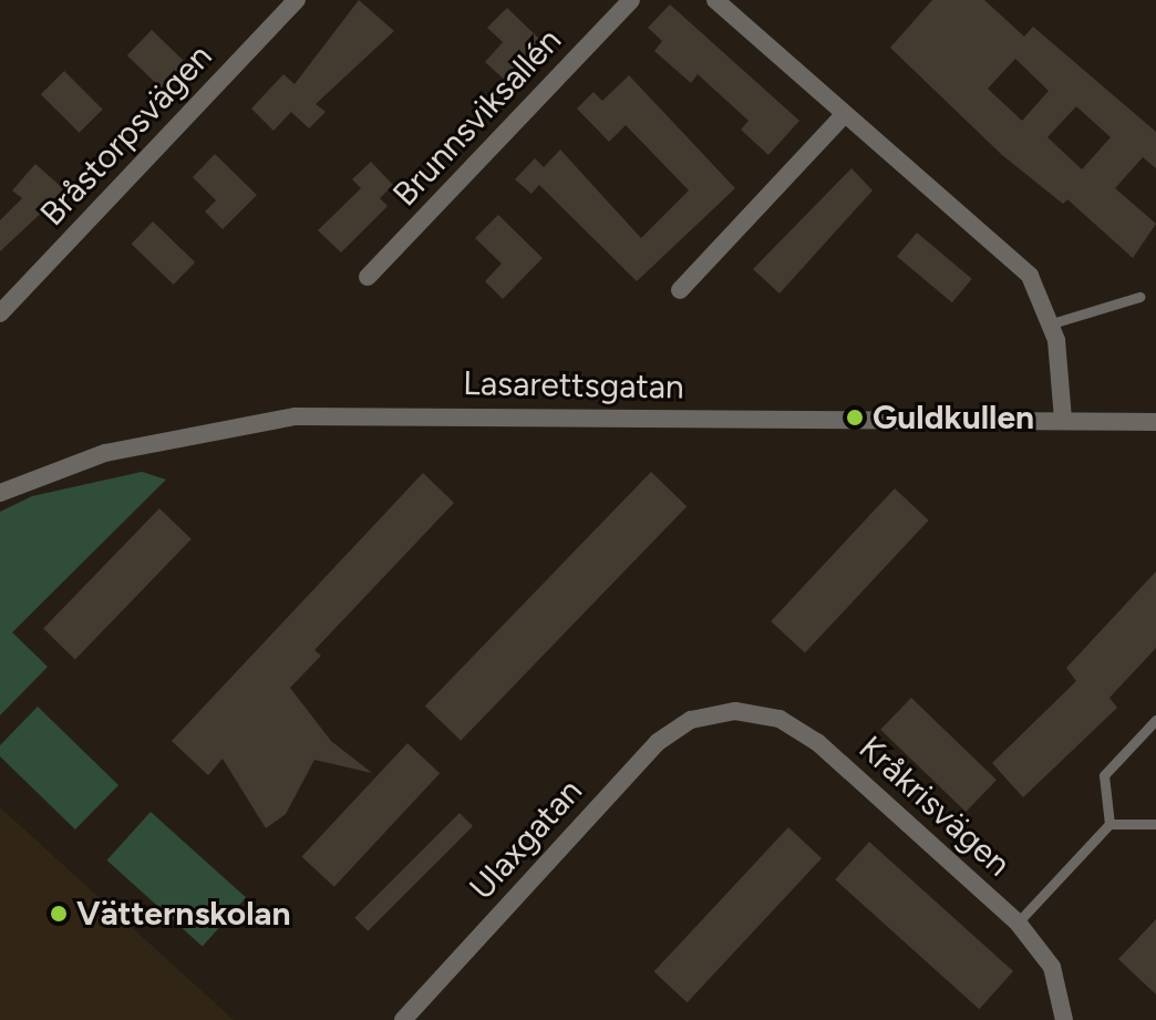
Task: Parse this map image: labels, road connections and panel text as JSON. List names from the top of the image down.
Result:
{
  "streets": {
    "street": [
      "Brunnsviksallén",
      "Bråstorpsvägen",
      "Lasarettsgatan",
      "Kråkrisvägen",
      "Ulaxgatan"
    ]
  },
  "crossings": [
    ["Kråkrisvägen", "Ulaxgatan"]
  ],
  "places": ["Guldkullen", "Vätternskolan"]
}
